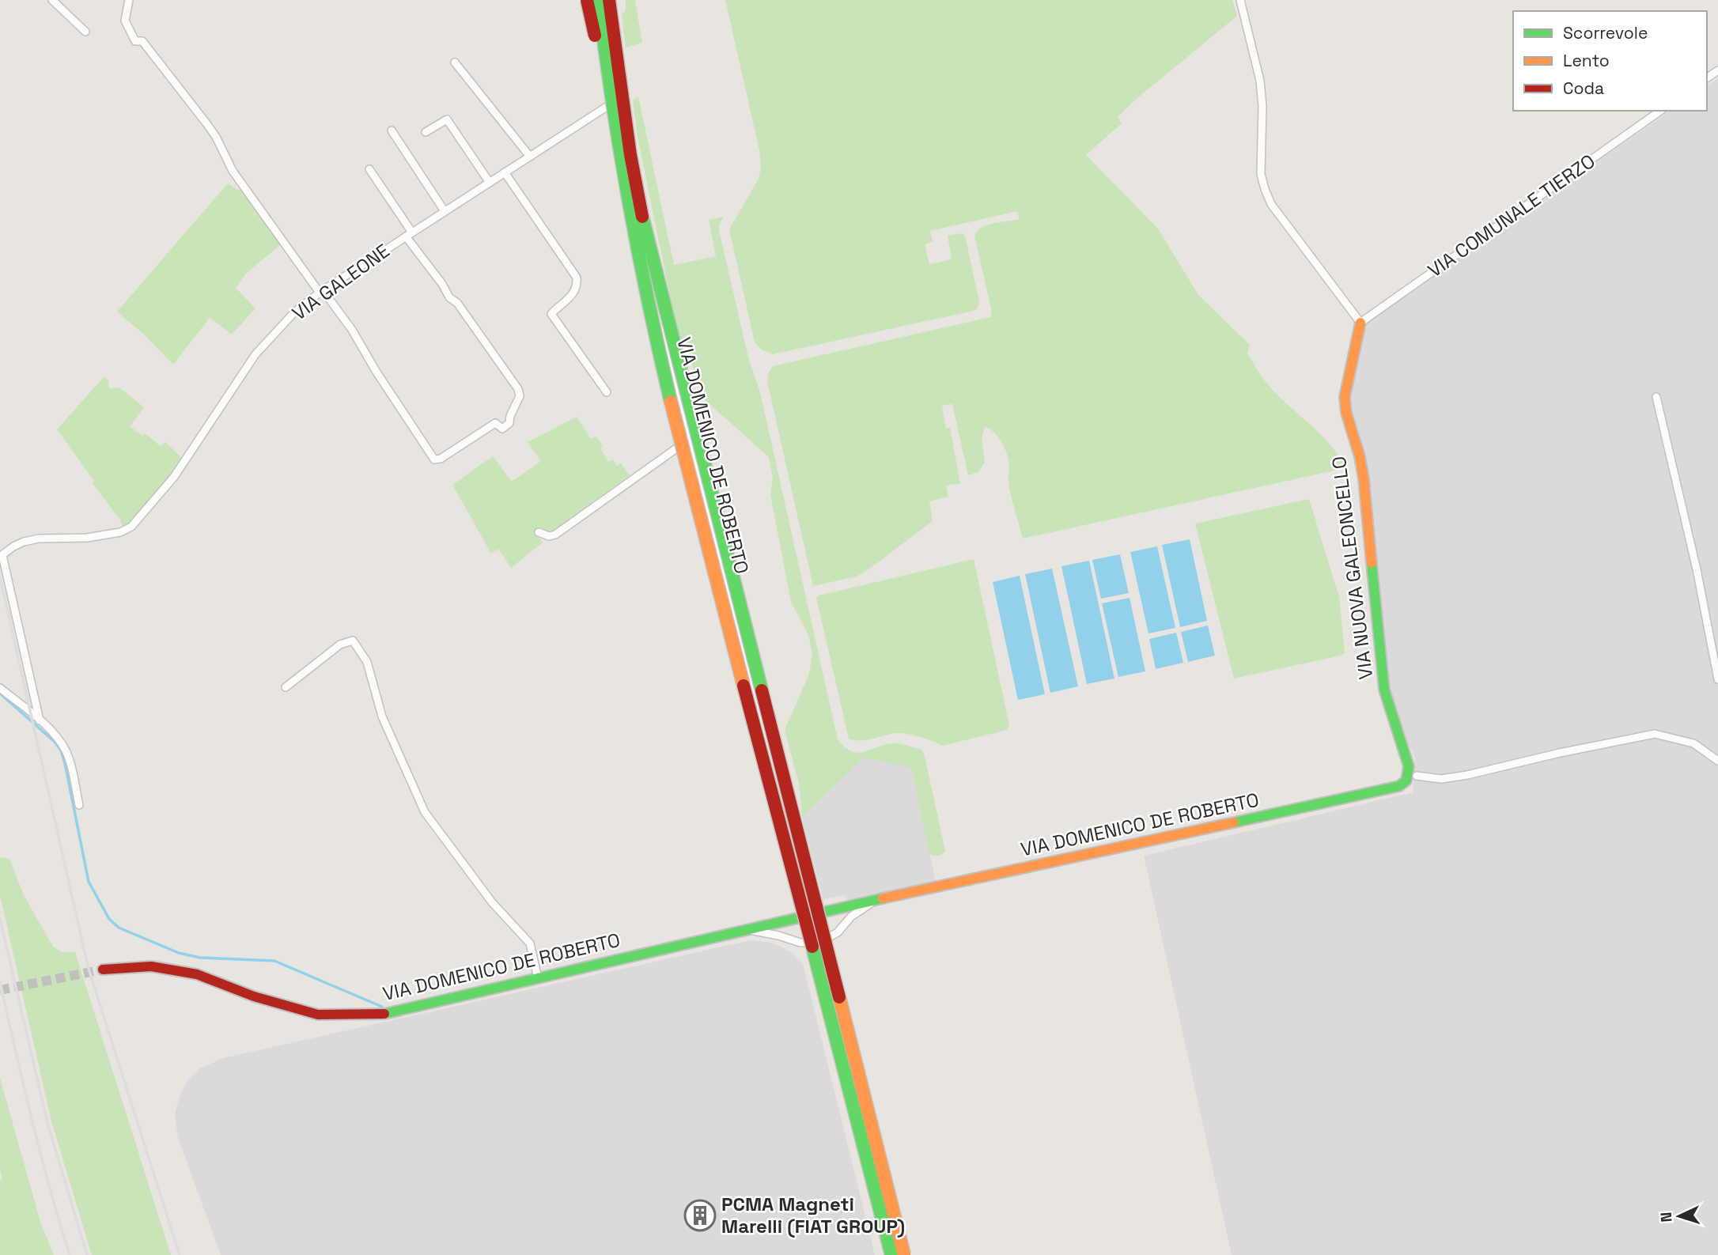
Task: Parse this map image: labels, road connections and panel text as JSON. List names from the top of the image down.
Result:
{
  "streets": {
    "main road": ["VIA DOMENICO DE ROBERTO", "VIA NUOVA GALEONCELLO"],
    "street": ["VIA COMUNALE TIERZO", "VIA GALEONE"]
  },
  "crossings": [
    ["VIA COMUNALE TIERZO", "VIA NUOVA GALEONCELLO"],
    ["VIA GALEONE", "VIA DOMENICO DE ROBERTO"],
    ["VIA DOMENICO DE ROBERTO", "VIA NUOVA GALEONCELLO"]
  ],
  "places": {
    "building": ["PCMA Magneti Marelli (FIAT GROUP)"]
  },
  "legend": ["Scorrevole", "Lento", "Coda"],
  "north": "left"
}
